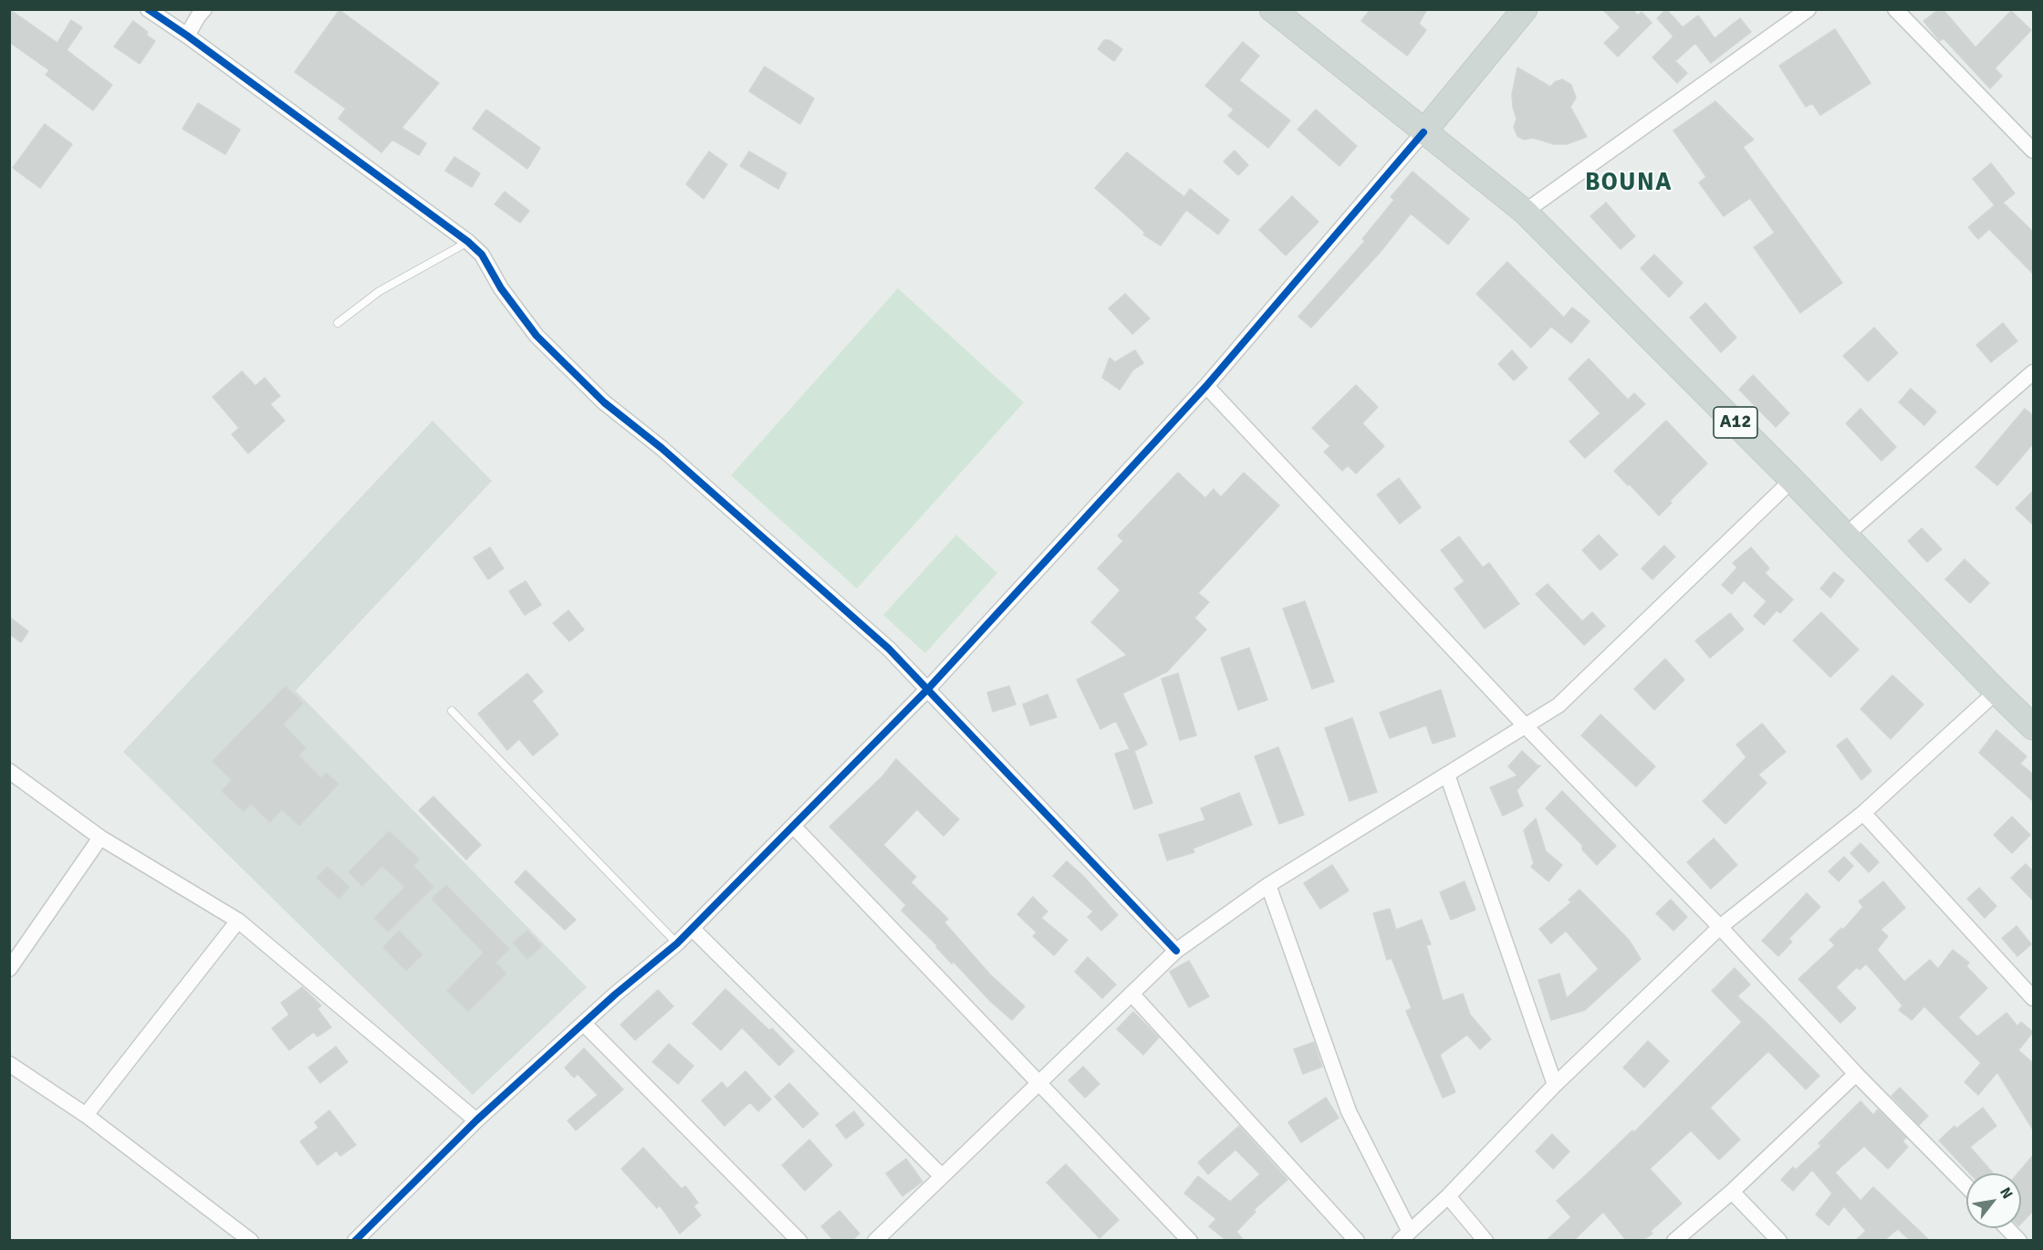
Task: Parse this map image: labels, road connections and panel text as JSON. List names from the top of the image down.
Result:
{
  "streets": {
    "main road": ["A12"]
  },
  "districts": ["BOUNA"],
  "north": "top right"
}
